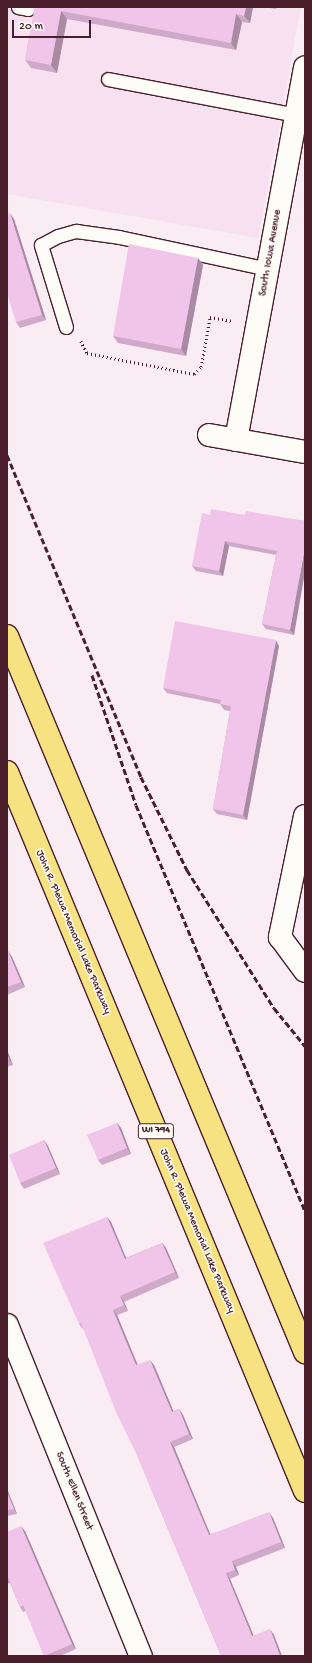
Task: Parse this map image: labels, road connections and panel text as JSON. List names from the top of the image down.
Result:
{
  "streets": {
    "main road": ["John R. Plewa Memorial Lake Parkway", "WI 794"],
    "street": ["South Iowa Avenue", "South Ellen Street"]
  },
  "scale_bar": "20 m"
}
